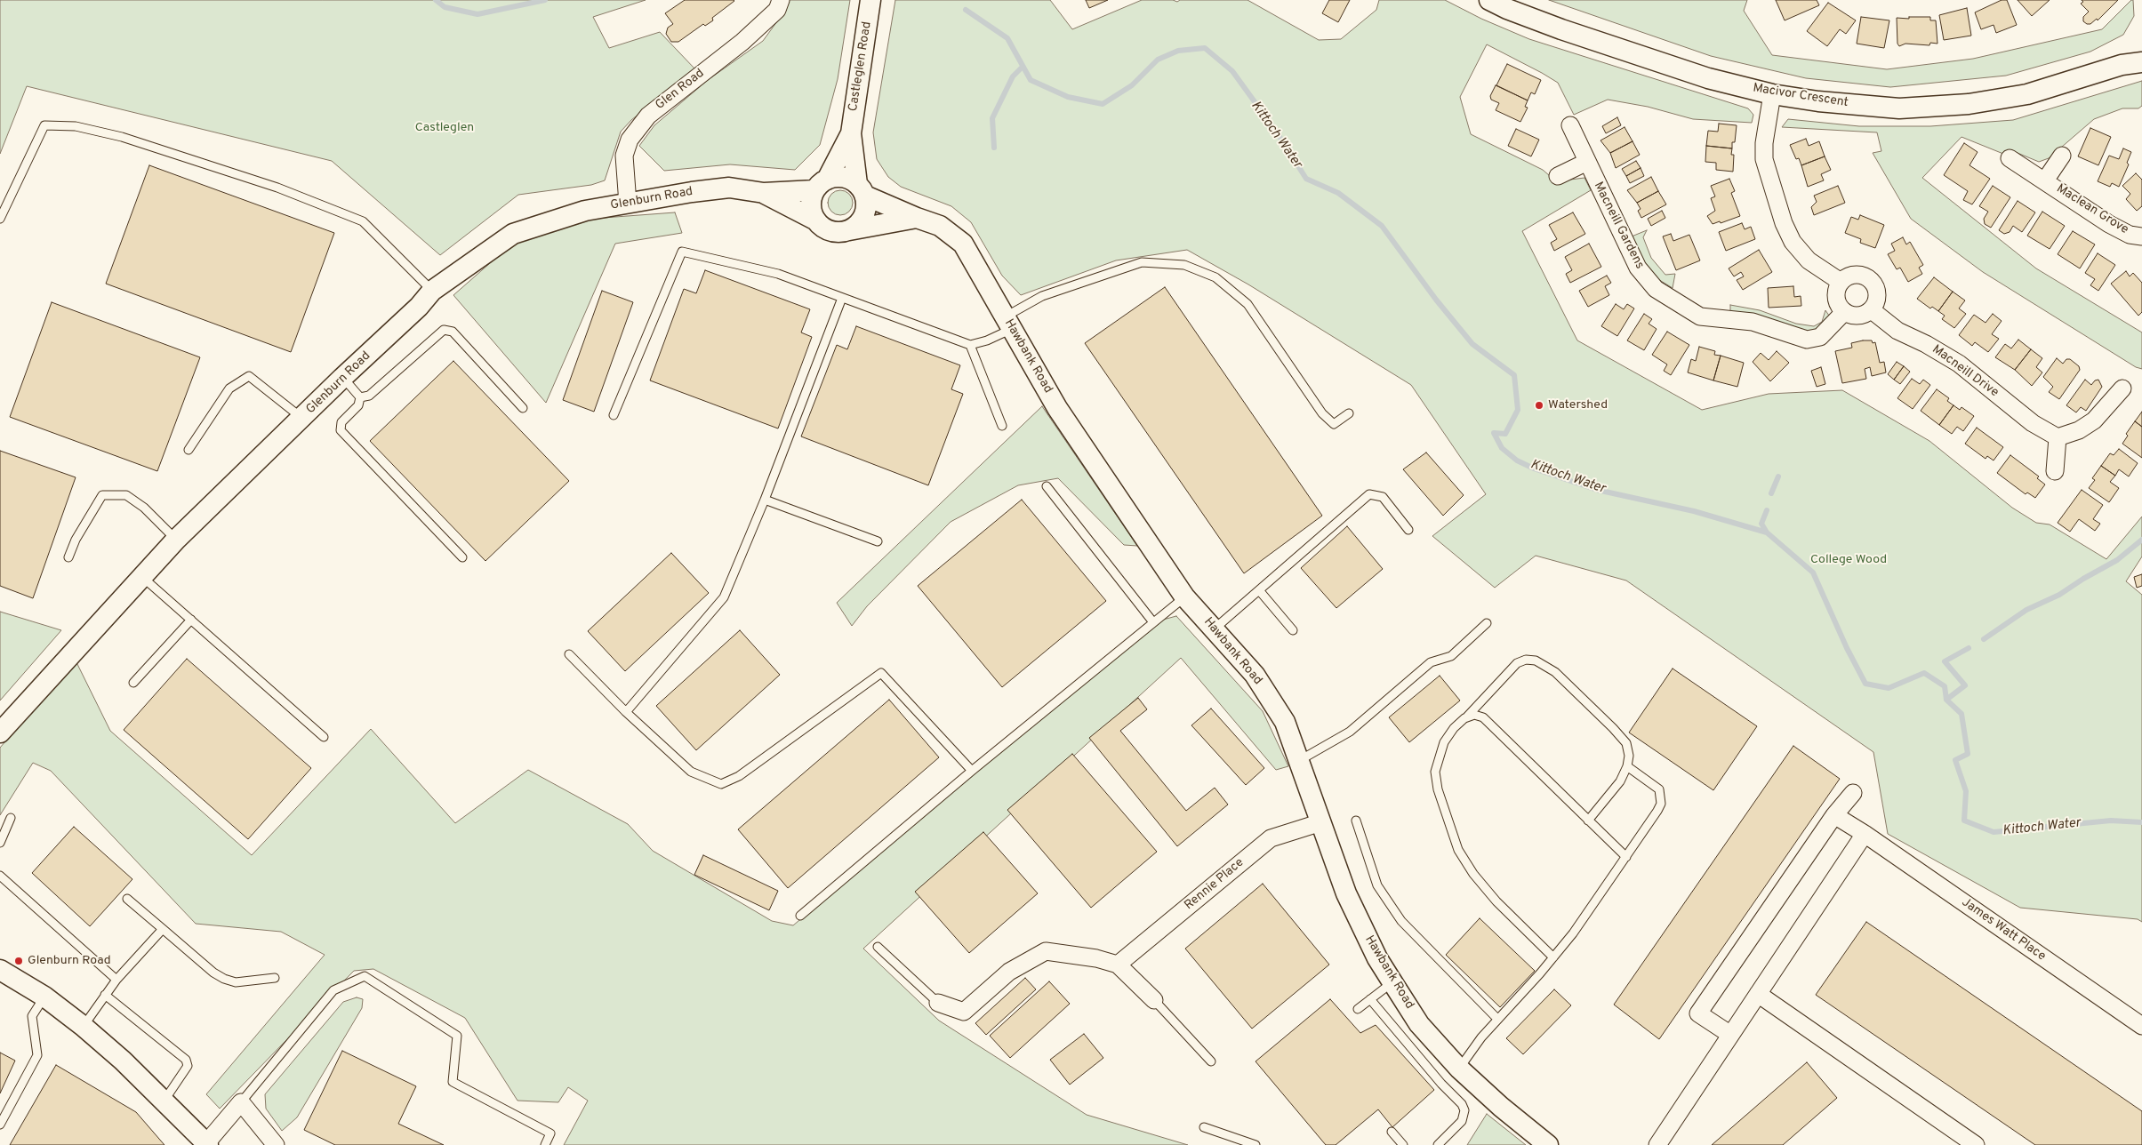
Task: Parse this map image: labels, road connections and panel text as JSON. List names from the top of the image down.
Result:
{
  "streets": {
    "street": [
      "Castleglen Road",
      "Glen Road",
      "Macivor Crescent",
      "Glenburn Road",
      "Maclean Grove",
      "Macneill Gardens",
      "Hawbank Road",
      "Macneill Drive",
      "Rennie Place",
      "James Watt Place"
    ]
  },
  "crossings": [
    ["Castleglen Road", "Glenburn Road"],
    ["Castleglen Road", "Hawbank Road"],
    ["Glen Road", "Glenburn Road"],
    ["Glenburn Road", "Hawbank Road"],
    ["Macneill Gardens", "Macneill Drive"],
    ["Hawbank Road", "Rennie Place"]
  ],
  "water": ["Kittoch Water"],
  "parks": ["Castleglen", "College Wood"],
  "places": ["Watershed", "Glenburn Road"]
}
